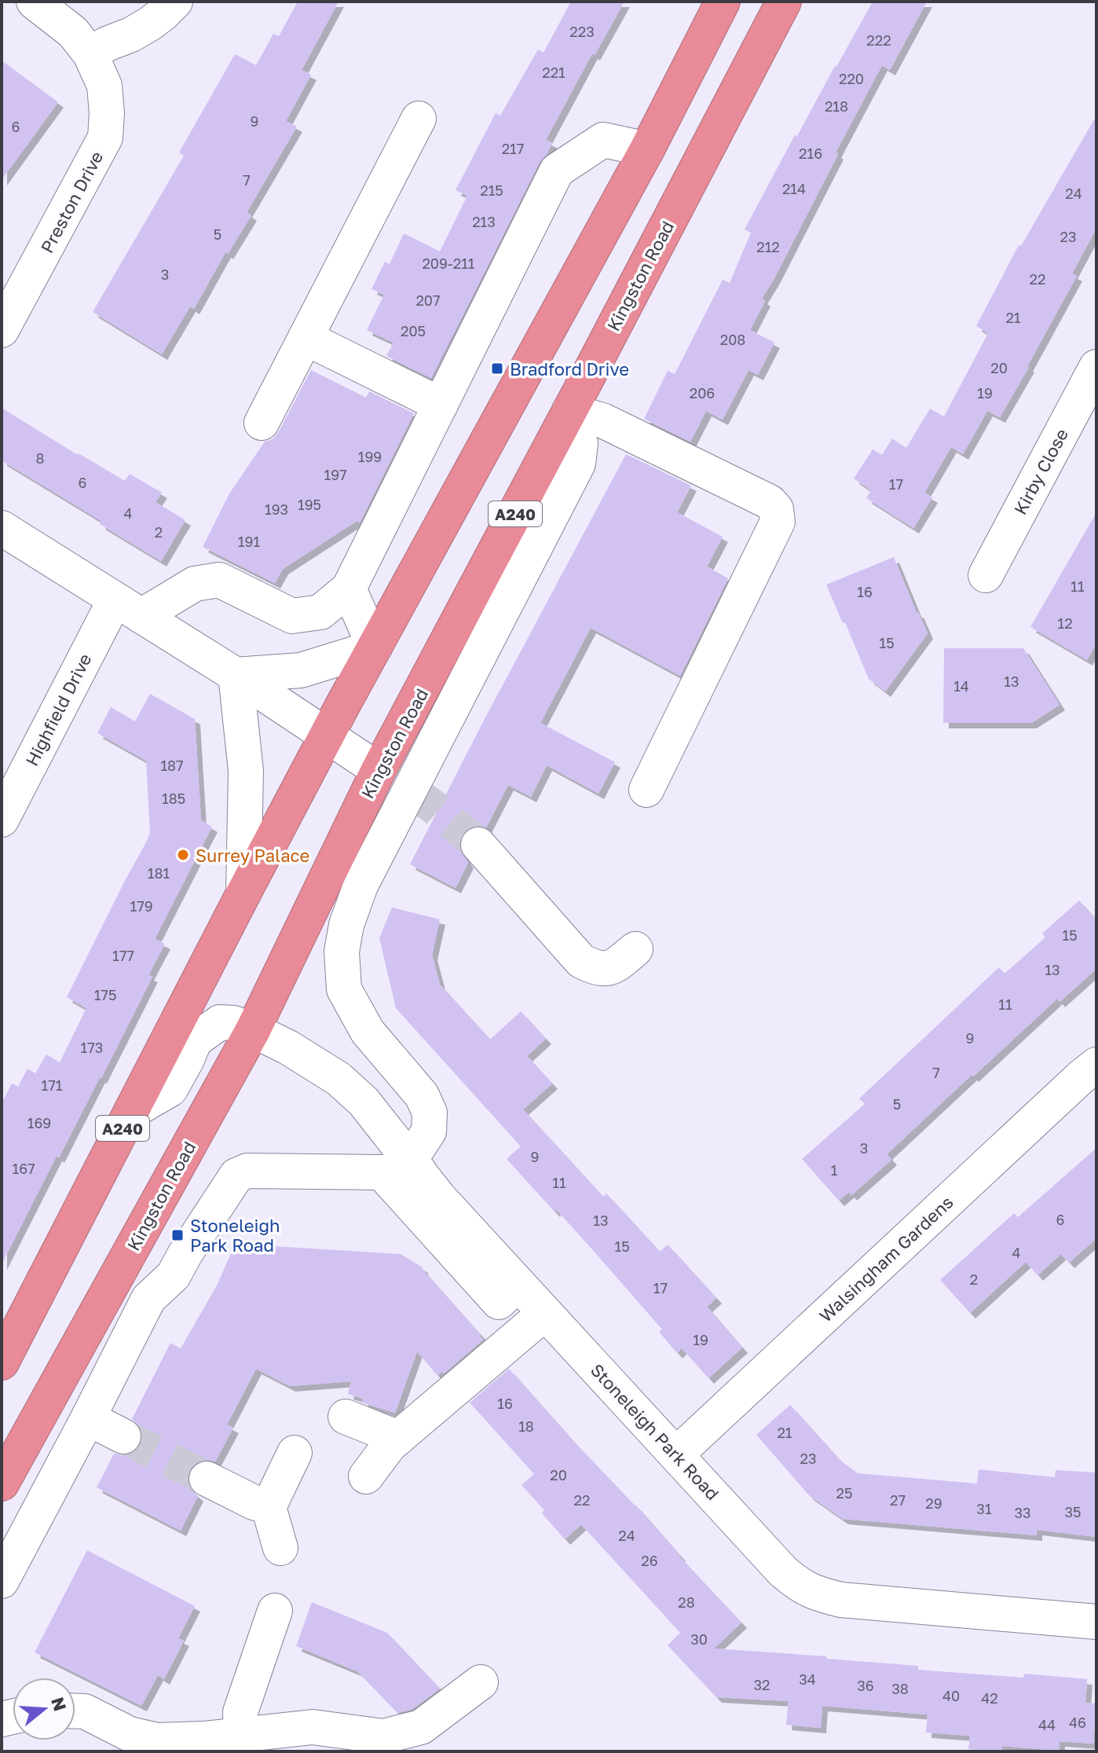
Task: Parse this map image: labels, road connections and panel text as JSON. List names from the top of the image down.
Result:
{
  "streets": {
    "highway": ["Kingston Road", "A240"],
    "street": [
      "Preston Drive",
      "Kirby Close",
      "Highfield Drive",
      "Walsingham Gardens",
      "Stoneleigh Park Road"
    ]
  },
  "crossings": [
    ["Kingston Road", "Stoneleigh Park Road"],
    ["A240", "Stoneleigh Park Road"],
    ["Walsingham Gardens", "Stoneleigh Park Road"]
  ],
  "places": {
    "transit": ["Bradford Drive", "Stoneleigh Park Road"],
    "other": ["Surrey Palace"]
  },
  "house_numbers": [
    "223",
    "222",
    "221",
    "220",
    "218",
    "9",
    "6",
    "217",
    "216",
    "7",
    "214",
    "215",
    "24",
    "213",
    "5",
    "23",
    "212",
    "209-211",
    "3",
    "22",
    "207",
    "21",
    "205",
    "208",
    "20",
    "206",
    "19",
    "199",
    "8",
    "197",
    "6",
    "17",
    "195",
    "193",
    "4",
    "2",
    "191",
    "11",
    "16",
    "12",
    "15",
    "13",
    "14",
    "187",
    "185",
    "181",
    "179",
    "15",
    "177",
    "13",
    "175",
    "11",
    "9",
    "173",
    "7",
    "171",
    "5",
    "169",
    "3",
    "9",
    "167",
    "1",
    "11",
    "6",
    "13",
    "15",
    "4",
    "2",
    "17",
    "19",
    "16",
    "18",
    "21",
    "23",
    "20",
    "25",
    "22",
    "27",
    "29",
    "31",
    "35",
    "33",
    "24",
    "26",
    "28",
    "30",
    "34",
    "32",
    "36",
    "38",
    "40",
    "42",
    "46",
    "44"
  ],
  "north": "right"
}
